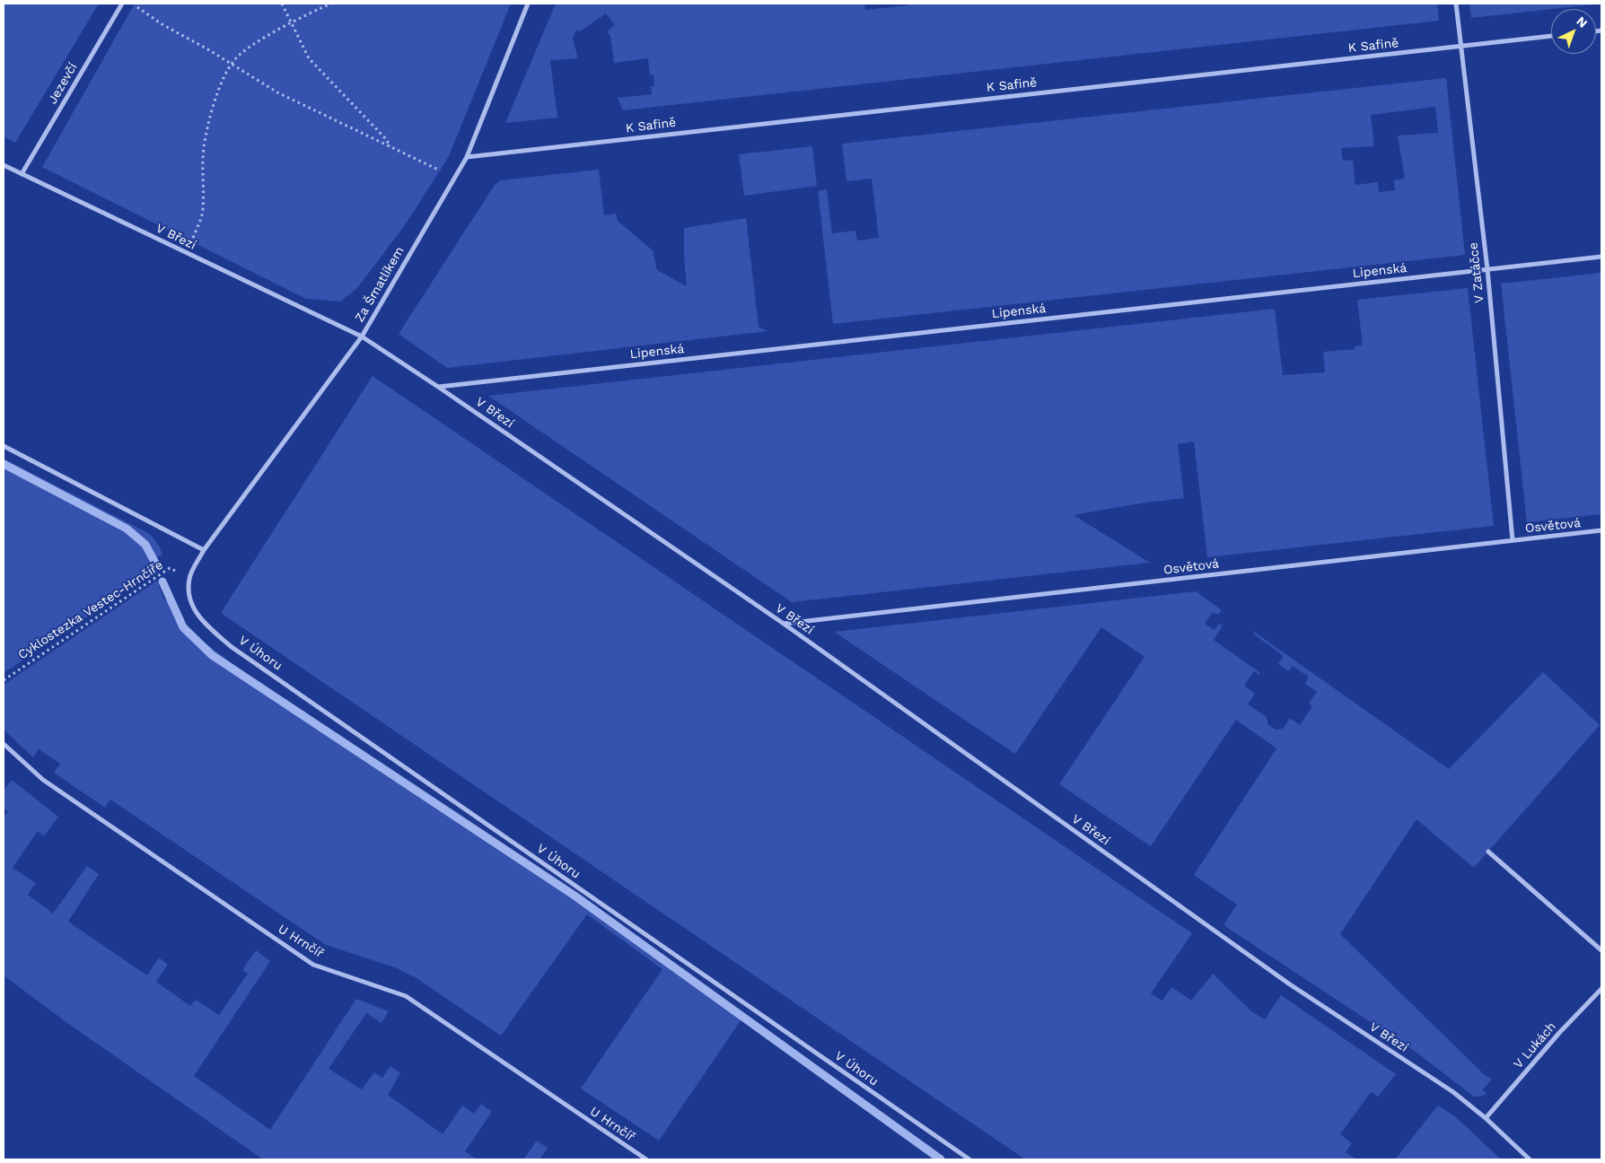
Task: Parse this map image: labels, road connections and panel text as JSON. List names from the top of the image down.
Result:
{
  "streets": {
    "street": [
      "K Safině",
      "Jezevčí",
      "V Březí",
      "Lipenská",
      "V Zatáčce",
      "Za Šmatlíkem",
      "Osvětová",
      "V Úhoru",
      "U Hrnčíř",
      "V Lukách"
    ],
    "path": ["Cyklostezka Vestec-Hrnčíře"]
  },
  "crossings": [
    ["K Safině", "V Zatáčce"],
    ["K Safině", "Za Šmatlíkem"],
    ["Jezevčí", "V Březí"],
    ["V Březí", "Lipenská"],
    ["V Březí", "Za Šmatlíkem"],
    ["V Březí", "Osvětová"],
    ["V Březí", "V Lukách"],
    ["Lipenská", "V Zatáčce"],
    ["V Zatáčce", "Osvětová"],
    ["Za Šmatlíkem", "V Úhoru"],
    ["Cyklostezka Vestec-Hrnčíře", "V Úhoru"]
  ],
  "north": "top right"
}
